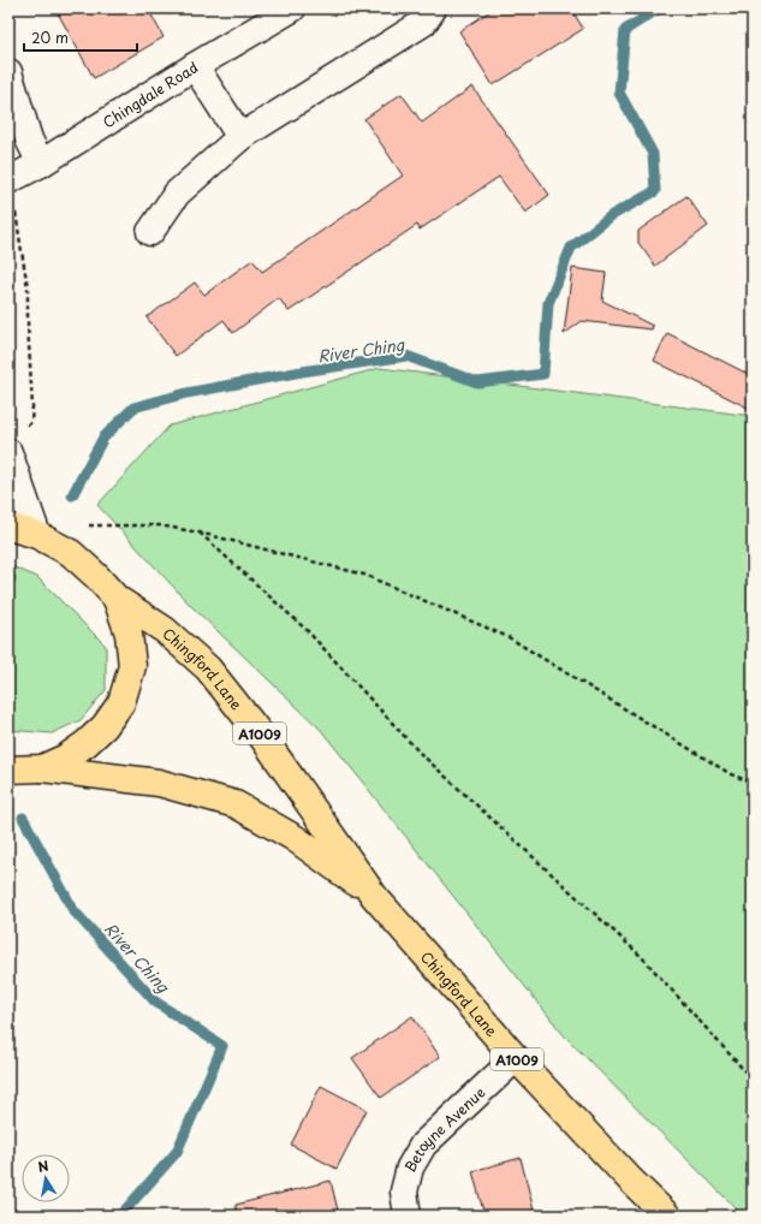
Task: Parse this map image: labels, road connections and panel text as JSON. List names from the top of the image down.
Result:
{
  "streets": {
    "main road": ["Chingford Lane", "A1009"],
    "street": ["Chingdale Road", "Betoyne Avenue"]
  },
  "crossings": [
    ["Chingford Lane", "A1009"],
    ["Chingford Lane", "Betoyne Avenue"]
  ],
  "water": ["River Ching"],
  "scale_bar": "20 m",
  "north": "top"
}
